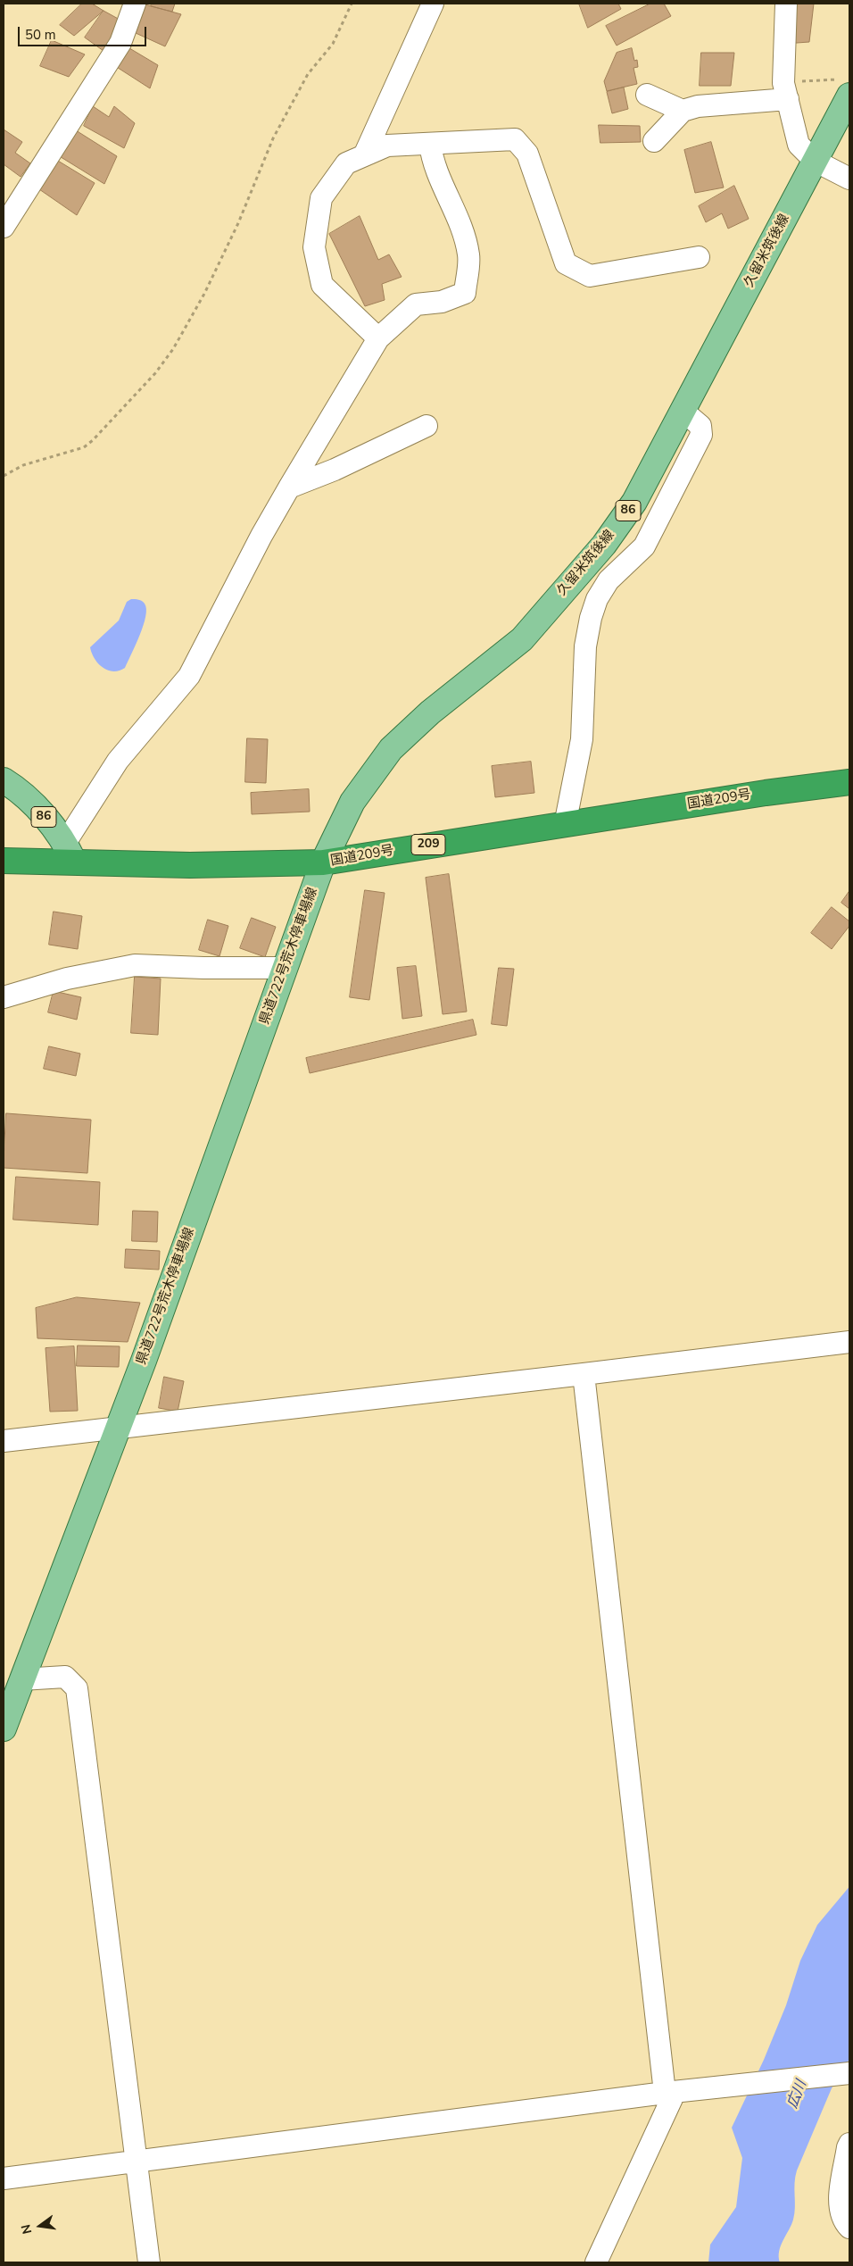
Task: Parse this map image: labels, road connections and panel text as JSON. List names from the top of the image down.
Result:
{
  "streets": {
    "highway": ["国道209号", "209"],
    "main road": ["久留米筑後線", "86", "県道722号荒木停車場線"]
  },
  "crossings": [
    ["久留米筑後線", "国道209号"],
    ["久留米筑後線", "県道722号荒木停車場線"],
    ["86", "国道209号"],
    ["国道209号", "県道722号荒木停車場線"]
  ],
  "water": ["広川"],
  "scale_bar": "50 m",
  "north": "left"
}
